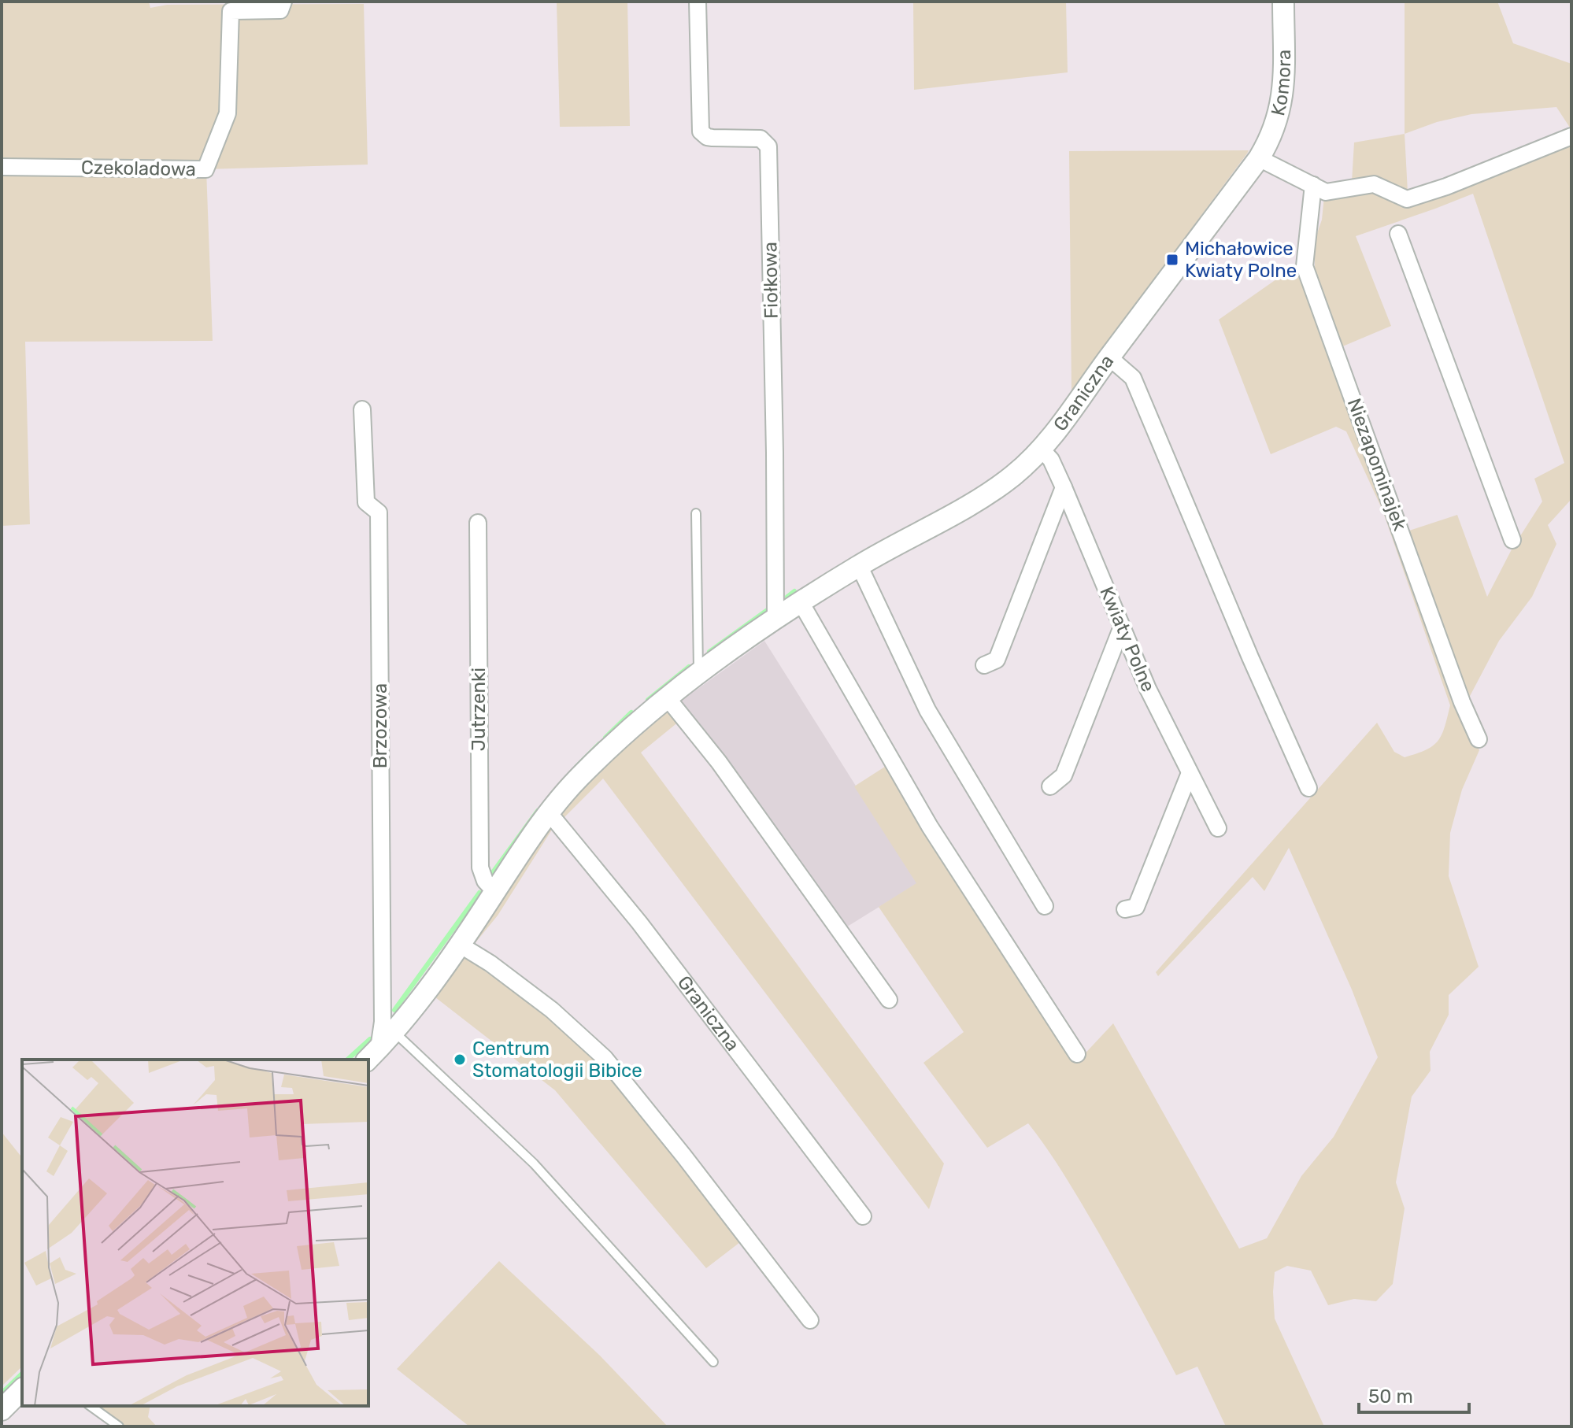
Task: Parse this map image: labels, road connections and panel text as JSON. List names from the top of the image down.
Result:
{
  "streets": {
    "street": [
      "Komora",
      "Czekoladowa",
      "Fiołkowa",
      "Graniczna",
      "Niezapominajek",
      "Kwiaty Polne",
      "Jutrzenki",
      "Brzozowa"
    ]
  },
  "crossings": [
    ["Komora", "Graniczna"],
    ["Fiołkowa", "Graniczna"],
    ["Graniczna", "Kwiaty Polne"],
    ["Graniczna", "Jutrzenki"],
    ["Graniczna", "Brzozowa"]
  ],
  "places": {
    "transit": ["Michałowice Kwiaty Polne"],
    "other": ["Centrum Stomatologii Bibice"]
  },
  "scale_bar": "50 m"
}
